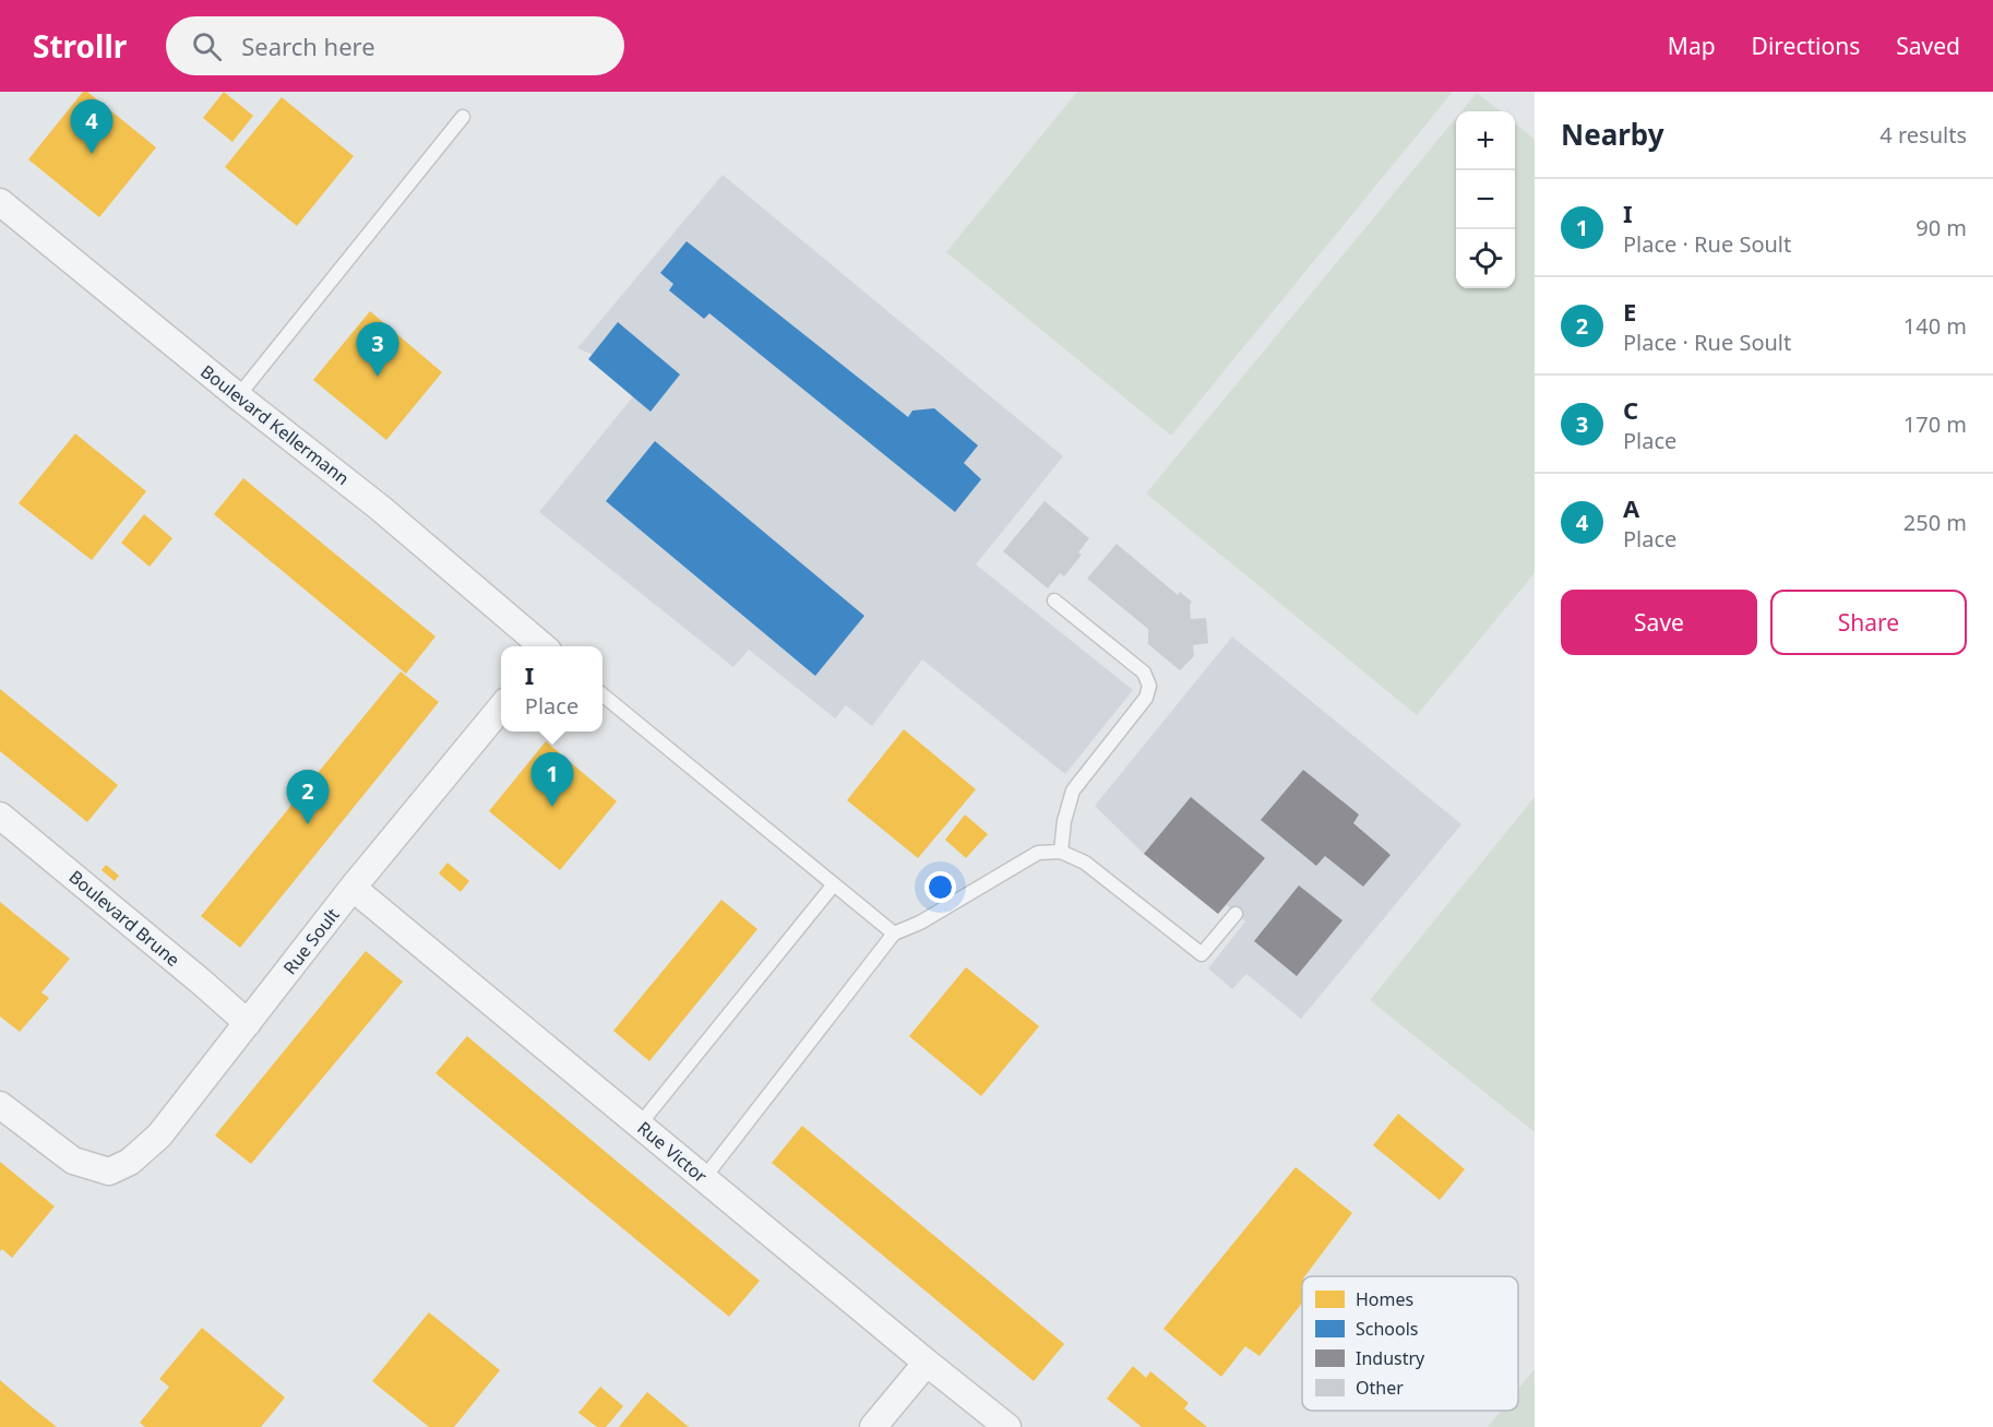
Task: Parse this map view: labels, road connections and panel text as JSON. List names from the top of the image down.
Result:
{
  "streets": {
    "street": [
      "Boulevard Kellermann",
      "Boulevard Brune",
      "Rue Soult",
      "Rue Victor"
    ]
  },
  "crossings": [
    ["Boulevard Brune", "Rue Soult"],
    ["Rue Soult", "Rue Victor"]
  ],
  "legend": [
    "Homes",
    "Schools",
    "Industry",
    "Other"
  ],
  "page": {
    "header": "Strollr",
    "search": "Search here",
    "nav": ["Map", "Directions", "Saved"],
    "heading": ["Nearby", "4 results"],
    "pins": [
      "4",
      "3",
      "1",
      "2"
    ],
    "map_buttons": ["+", "−"],
    "list": [
      {
        "mark": "1",
        "name": "I",
        "note": "Place · Rue Soult",
        "value": "90 m"
      },
      {
        "mark": "2",
        "name": "E",
        "note": "Place · Rue Soult",
        "value": "140 m"
      },
      {
        "mark": "3",
        "name": "C",
        "note": "Place",
        "value": "170 m"
      },
      {
        "mark": "4",
        "name": "A",
        "note": "Place",
        "value": "250 m"
      }
    ],
    "buttons": ["Save", "Share"],
    "popup": ["I", "Place"]
  }
}
